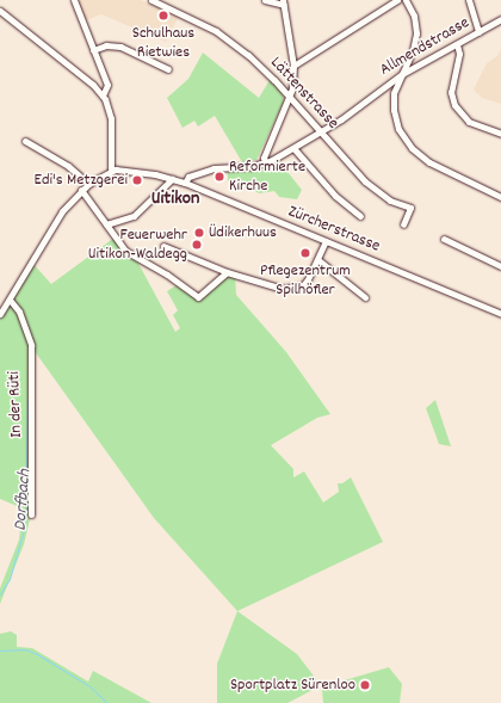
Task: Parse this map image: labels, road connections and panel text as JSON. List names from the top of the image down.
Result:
{
  "streets": {
    "street": [
      "Allmendstrasse",
      "Lättenstrasse",
      "Zürcherstrasse",
      "In der Rüti"
    ]
  },
  "crossings": [
    ["Allmendstrasse", "Lättenstrasse"],
    ["Allmendstrasse", "Zürcherstrasse"]
  ],
  "districts": ["Uitikon"],
  "water": ["Dorfbach"],
  "places": [
    "Schulhaus Rietwies",
    "Reformierte Kirche",
    "Edi's Metzgerei",
    "Üdikerhuus",
    "Feuerwehr Uitikon-Waldegg",
    "Pflegezentrum Spilhöfler",
    "Sportplatz Sürenloo"
  ]
}
